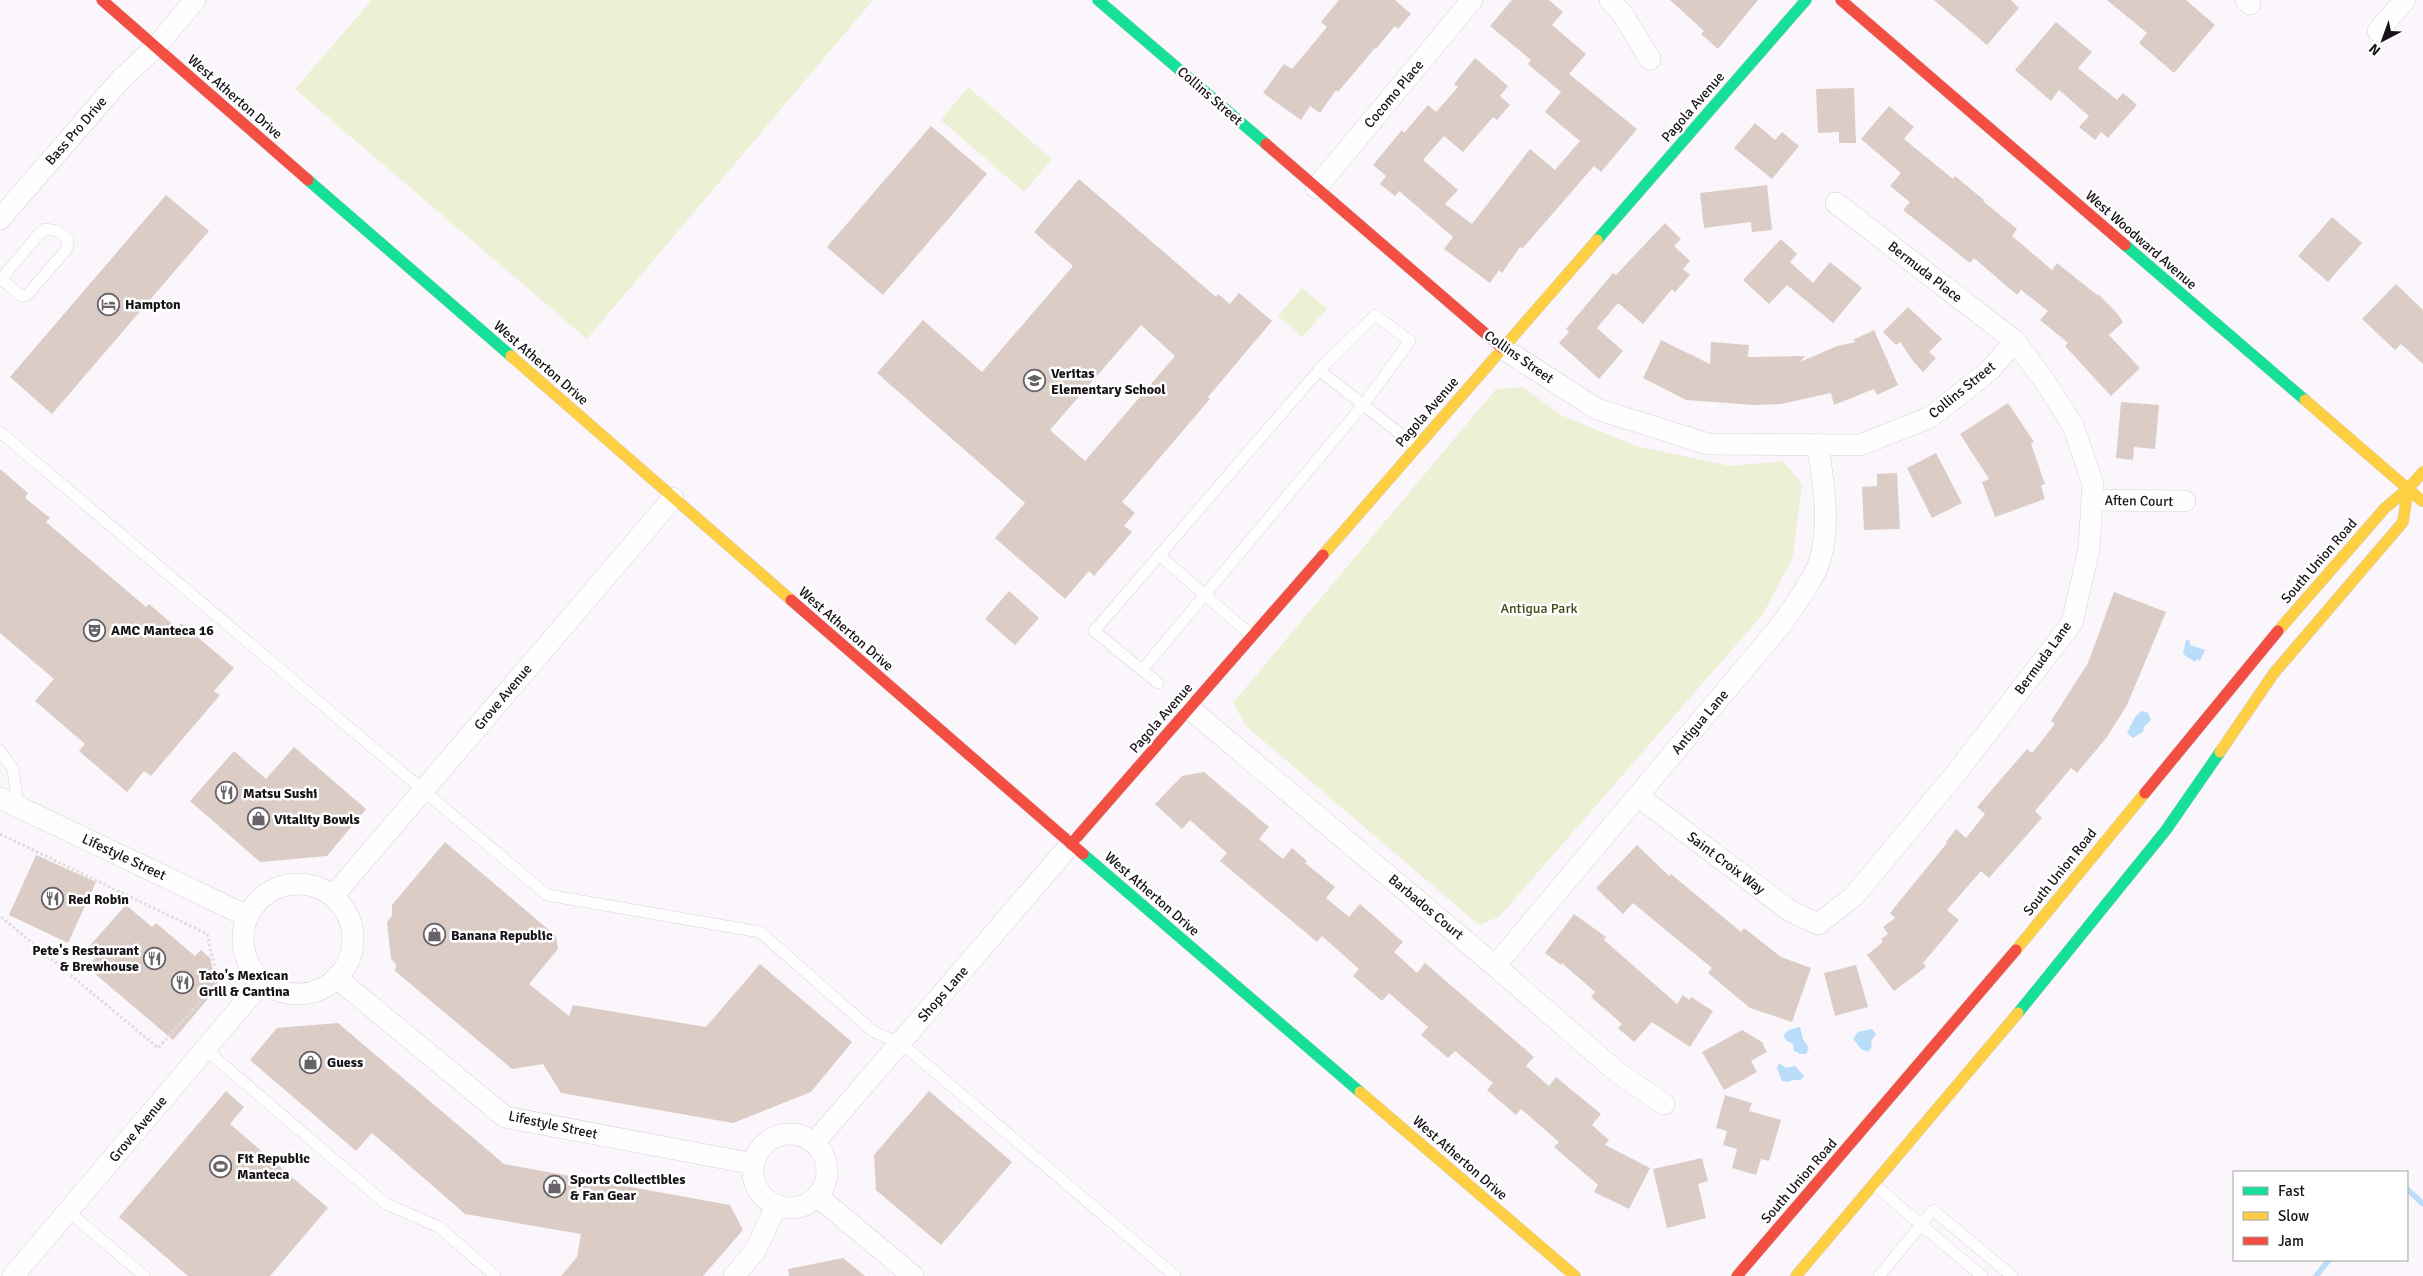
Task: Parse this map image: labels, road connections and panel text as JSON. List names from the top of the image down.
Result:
{
  "streets": {
    "street": [
      "Cocomo Place",
      "Collins Street",
      "West Atherton Drive",
      "Pagola Avenue",
      "Bass Pro Drive",
      "West Woodward Avenue",
      "Bermuda Place",
      "Aften Court",
      "South Union Road",
      "Bermuda Lane",
      "Grove Avenue",
      "Antigua Lane",
      "Lifestyle Street",
      "Saint Croix Way",
      "Barbados Court",
      "Shops Lane"
    ]
  },
  "crossings": [
    ["Cocomo Place", "Collins Street"],
    ["Collins Street", "Pagola Avenue"],
    ["Collins Street", "Bermuda Place"],
    ["Collins Street", "Bermuda Lane"],
    ["Collins Street", "Antigua Lane"],
    ["West Atherton Drive", "Pagola Avenue"],
    ["West Atherton Drive", "Bass Pro Drive"],
    ["West Atherton Drive", "Grove Avenue"],
    ["West Atherton Drive", "Shops Lane"],
    ["Pagola Avenue", "Barbados Court"],
    ["Pagola Avenue", "Shops Lane"],
    ["West Woodward Avenue", "South Union Road"],
    ["Bermuda Place", "Bermuda Lane"],
    ["Aften Court", "Bermuda Lane"],
    ["Bermuda Lane", "Saint Croix Way"],
    ["Grove Avenue", "Lifestyle Street"],
    ["Antigua Lane", "Saint Croix Way"],
    ["Antigua Lane", "Barbados Court"],
    ["Lifestyle Street", "Shops Lane"]
  ],
  "parks": ["Antigua Park"],
  "places": {
    "hotel": ["Hampton"],
    "school or university": ["Veritas Elementary School"],
    "theatre": ["AMC Manteca 16"],
    "restaurant": [
      "Matsu Sushi",
      "Red Robin",
      "Pete's Restaurant & Brewhouse",
      "Tato's Mexican Grill & Cantina"
    ],
    "shop": [
      "Vitality Bowls",
      "Banana Republic",
      "Guess",
      "Sports Collectibles & Fan Gear"
    ],
    "sports": ["Fit Republic Manteca"]
  },
  "legend": ["Fast", "Slow", "Jam"],
  "north": "bottom left"
}
